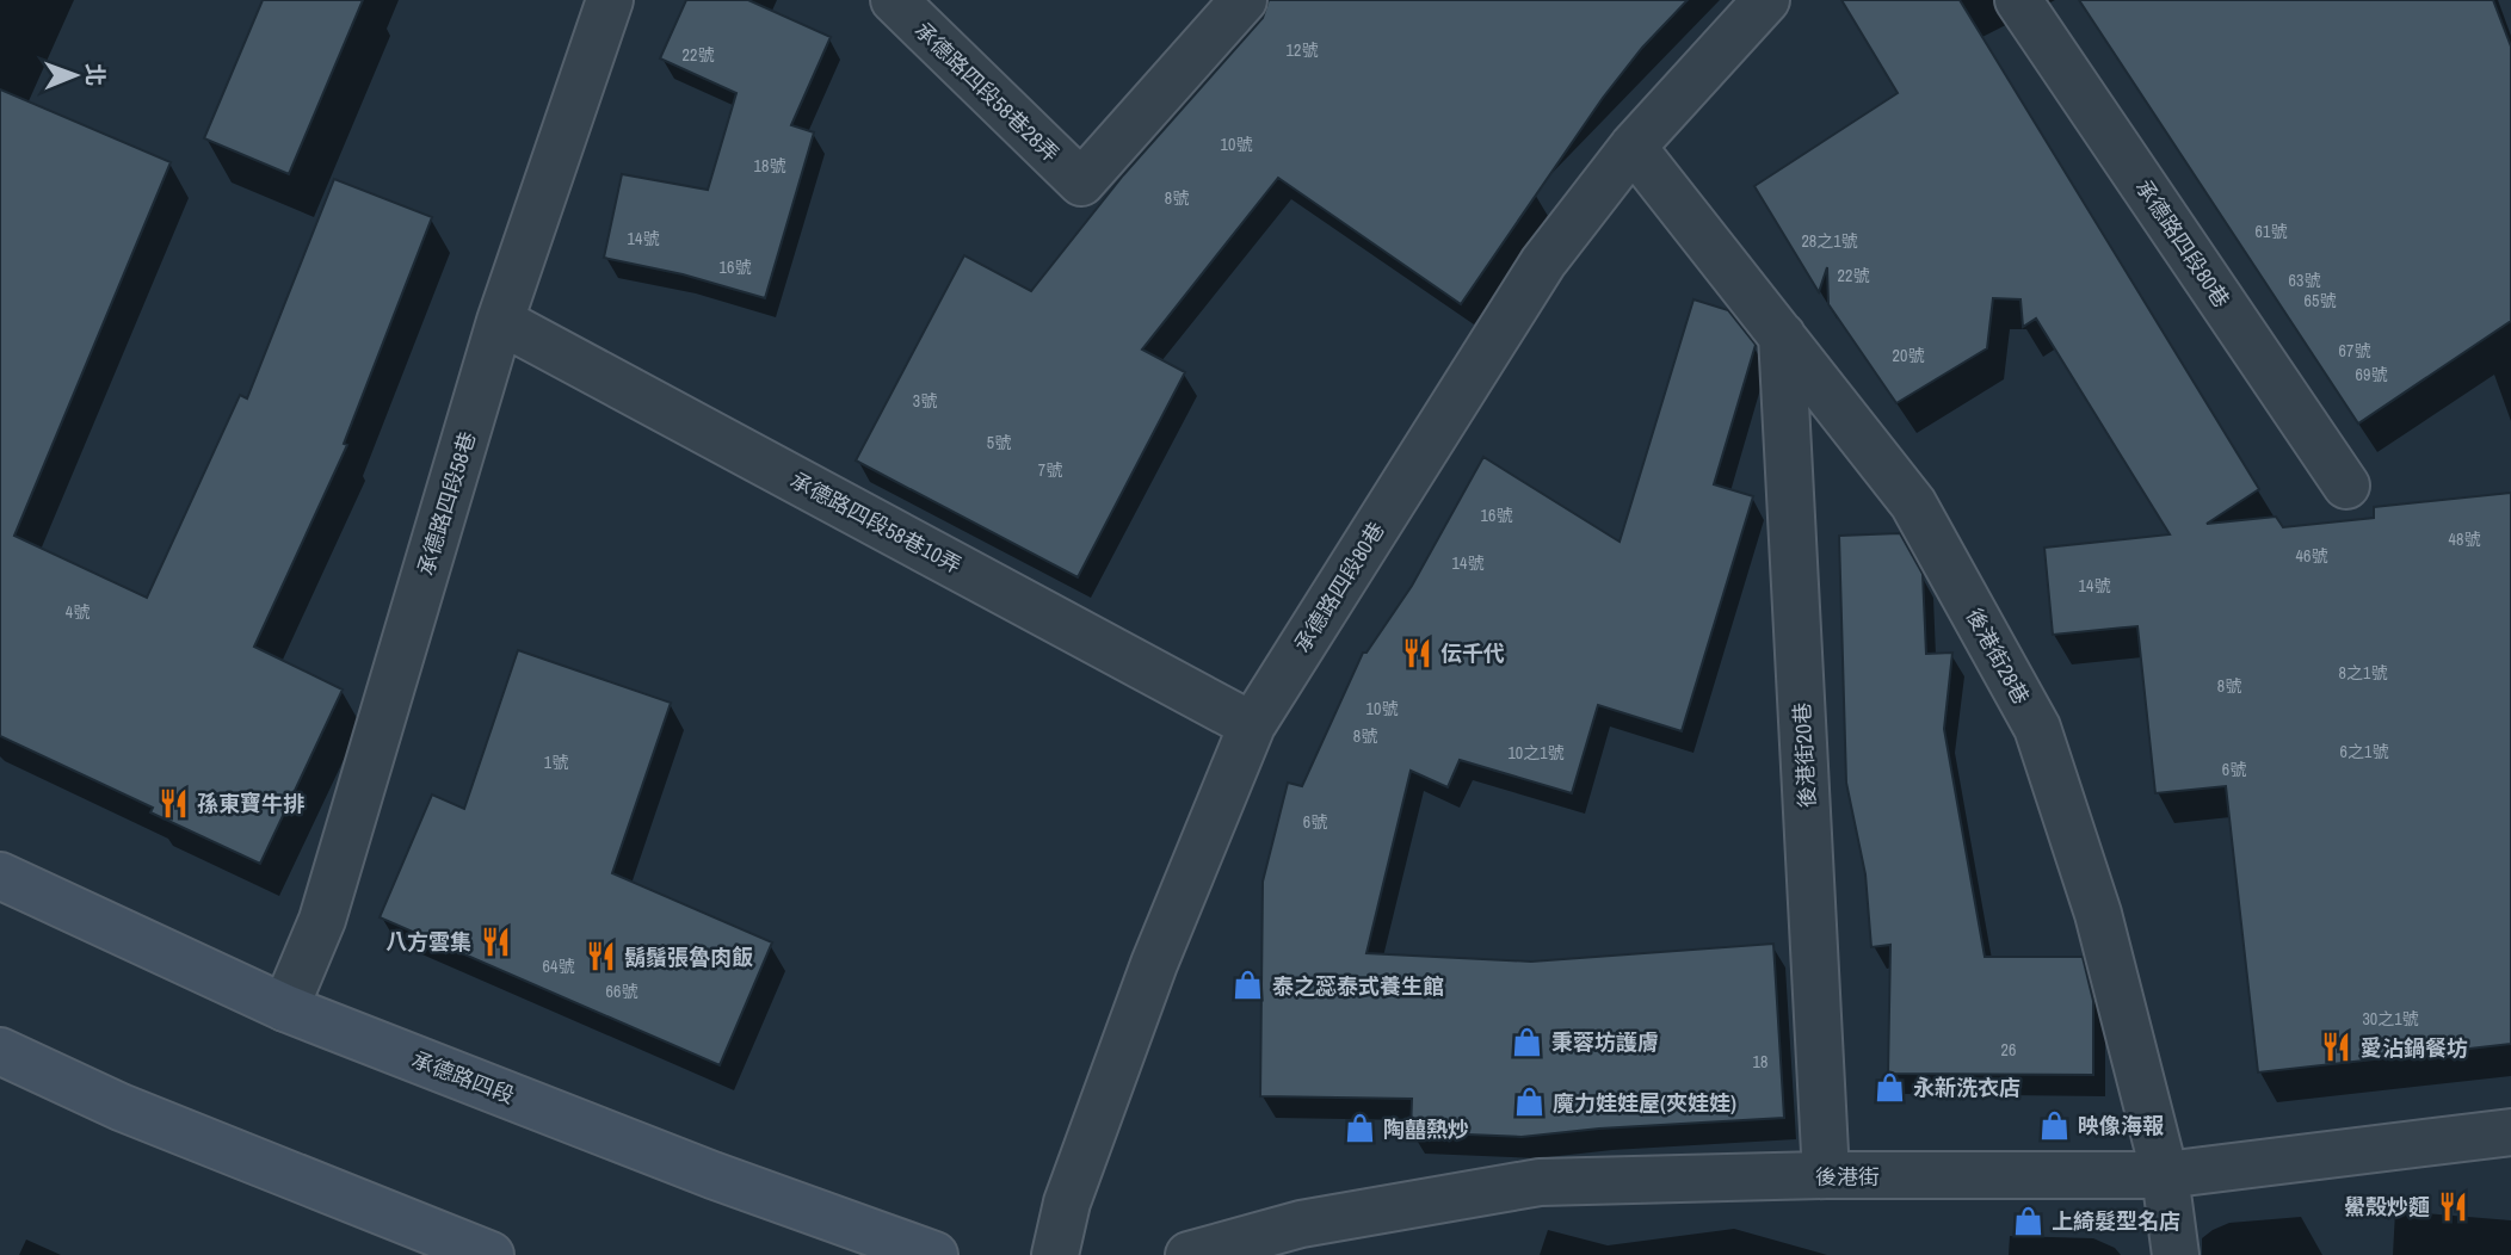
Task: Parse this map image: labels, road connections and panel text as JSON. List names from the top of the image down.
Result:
{
  "streets": {
    "main road": ["承德路四段"],
    "street": [
      "承德路四段58巷28弄",
      "承德路四段80巷",
      "承德路四段58巷",
      "承德路四段58巷10弄",
      "後港街28巷",
      "後港街20巷",
      "後港街"
    ]
  },
  "crossings": [
    ["承德路四段80巷", "承德路四段58巷10弄"],
    ["承德路四段80巷", "後港街28巷"],
    ["承德路四段58巷", "承德路四段58巷10弄"],
    ["承德路四段58巷", "承德路四段"],
    ["後港街28巷", "後港街20巷"],
    ["後港街28巷", "後港街"],
    ["後港街20巷", "後港街"]
  ],
  "places": {
    "restaurant": [
      "伝千代",
      "孫東寶牛排",
      "八方雲集",
      "鬍鬚張魯肉飯",
      "愛沾鍋餐坊",
      "鱟殼炒麵"
    ],
    "shop": [
      "泰之蕊泰式養生館",
      "秉蓉坊護膚",
      "永新洗衣店",
      "魔力娃娃屋(夾娃娃)",
      "映像海報",
      "陶囍熱炒",
      "上綺髮型名店"
    ]
  },
  "house_numbers": [
    "12號",
    "22號",
    "10號",
    "18號",
    "8號",
    "61號",
    "14號",
    "28之1號",
    "16號",
    "22號",
    "63號",
    "65號",
    "67號",
    "20號",
    "69號",
    "3號",
    "5號",
    "7號",
    "16號",
    "48號",
    "46號",
    "14號",
    "14號",
    "4號",
    "8之1號",
    "8號",
    "10號",
    "8號",
    "6之1號",
    "10之1號",
    "1號",
    "6號",
    "6號",
    "64號",
    "66號",
    "30之1號",
    "26",
    "18"
  ],
  "north": "right"
}
